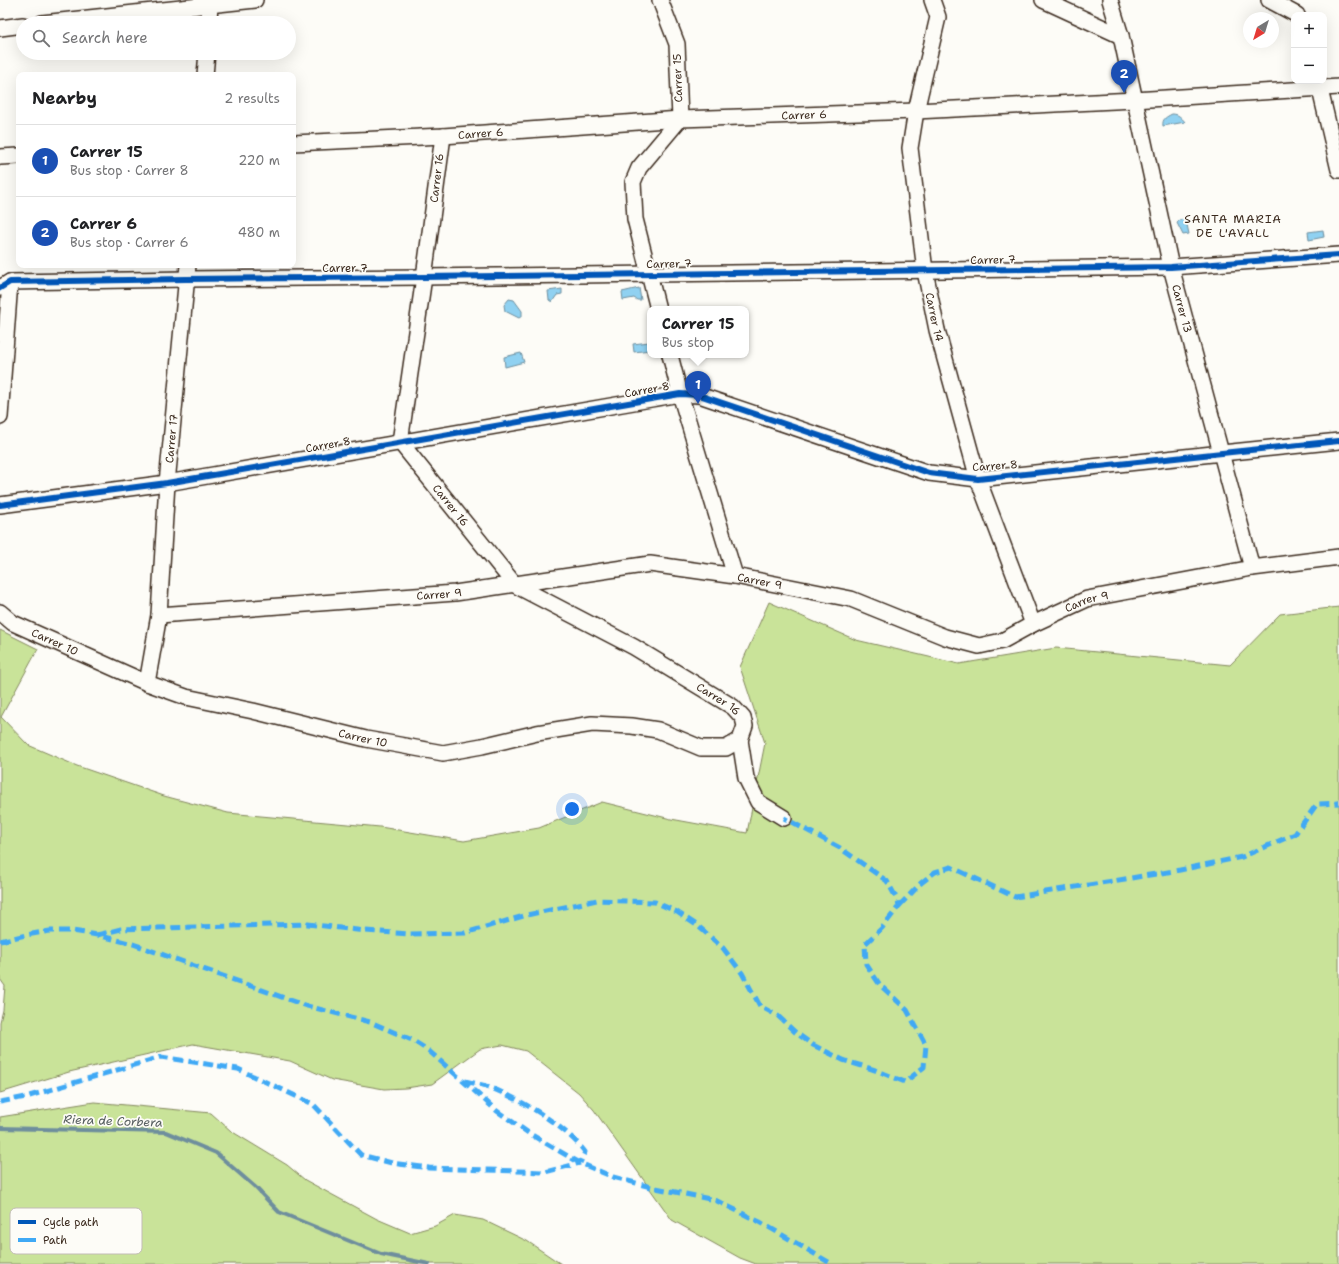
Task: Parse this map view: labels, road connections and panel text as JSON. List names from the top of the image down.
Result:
{
  "streets": {
    "street": [
      "Carrer 15",
      "Carrer 6",
      "Carrer 16",
      "Carrer 7",
      "Carrer 13",
      "Carrer 14",
      "Carrer 8",
      "Carrer 17",
      "Carrer 9",
      "Carrer 10"
    ]
  },
  "crossings": [
    ["Carrer 15", "Carrer 6"],
    ["Carrer 6", "Carrer 16"],
    ["Carrer 6", "Carrer 13"],
    ["Carrer 6", "Carrer 14"],
    ["Carrer 16", "Carrer 7"],
    ["Carrer 16", "Carrer 8"],
    ["Carrer 16", "Carrer 9"],
    ["Carrer 16", "Carrer 10"],
    ["Carrer 7", "Carrer 13"],
    ["Carrer 7", "Carrer 14"],
    ["Carrer 7", "Carrer 17"],
    ["Carrer 13", "Carrer 8"],
    ["Carrer 13", "Carrer 9"],
    ["Carrer 14", "Carrer 8"],
    ["Carrer 14", "Carrer 9"],
    ["Carrer 8", "Carrer 17"],
    ["Carrer 17", "Carrer 9"],
    ["Carrer 17", "Carrer 10"]
  ],
  "districts": ["SANTA MARIA DE L'AVALL"],
  "water": ["Riera de Corbera"],
  "legend": ["Cycle path", "Path"],
  "north": "bottom left",
  "page": {
    "map_buttons": ["+", "−"],
    "search": "Search here",
    "pins": ["2", "1"],
    "heading": ["Nearby", "2 results"],
    "list": [
      {
        "mark": "1",
        "name": "Carrer 15",
        "note": "Bus stop · Carrer 8",
        "value": "220 m"
      },
      {
        "mark": "2",
        "name": "Carrer 6",
        "note": "Bus stop · Carrer 6",
        "value": "480 m"
      }
    ],
    "popup": ["Carrer 15", "Bus stop"]
  }
}
